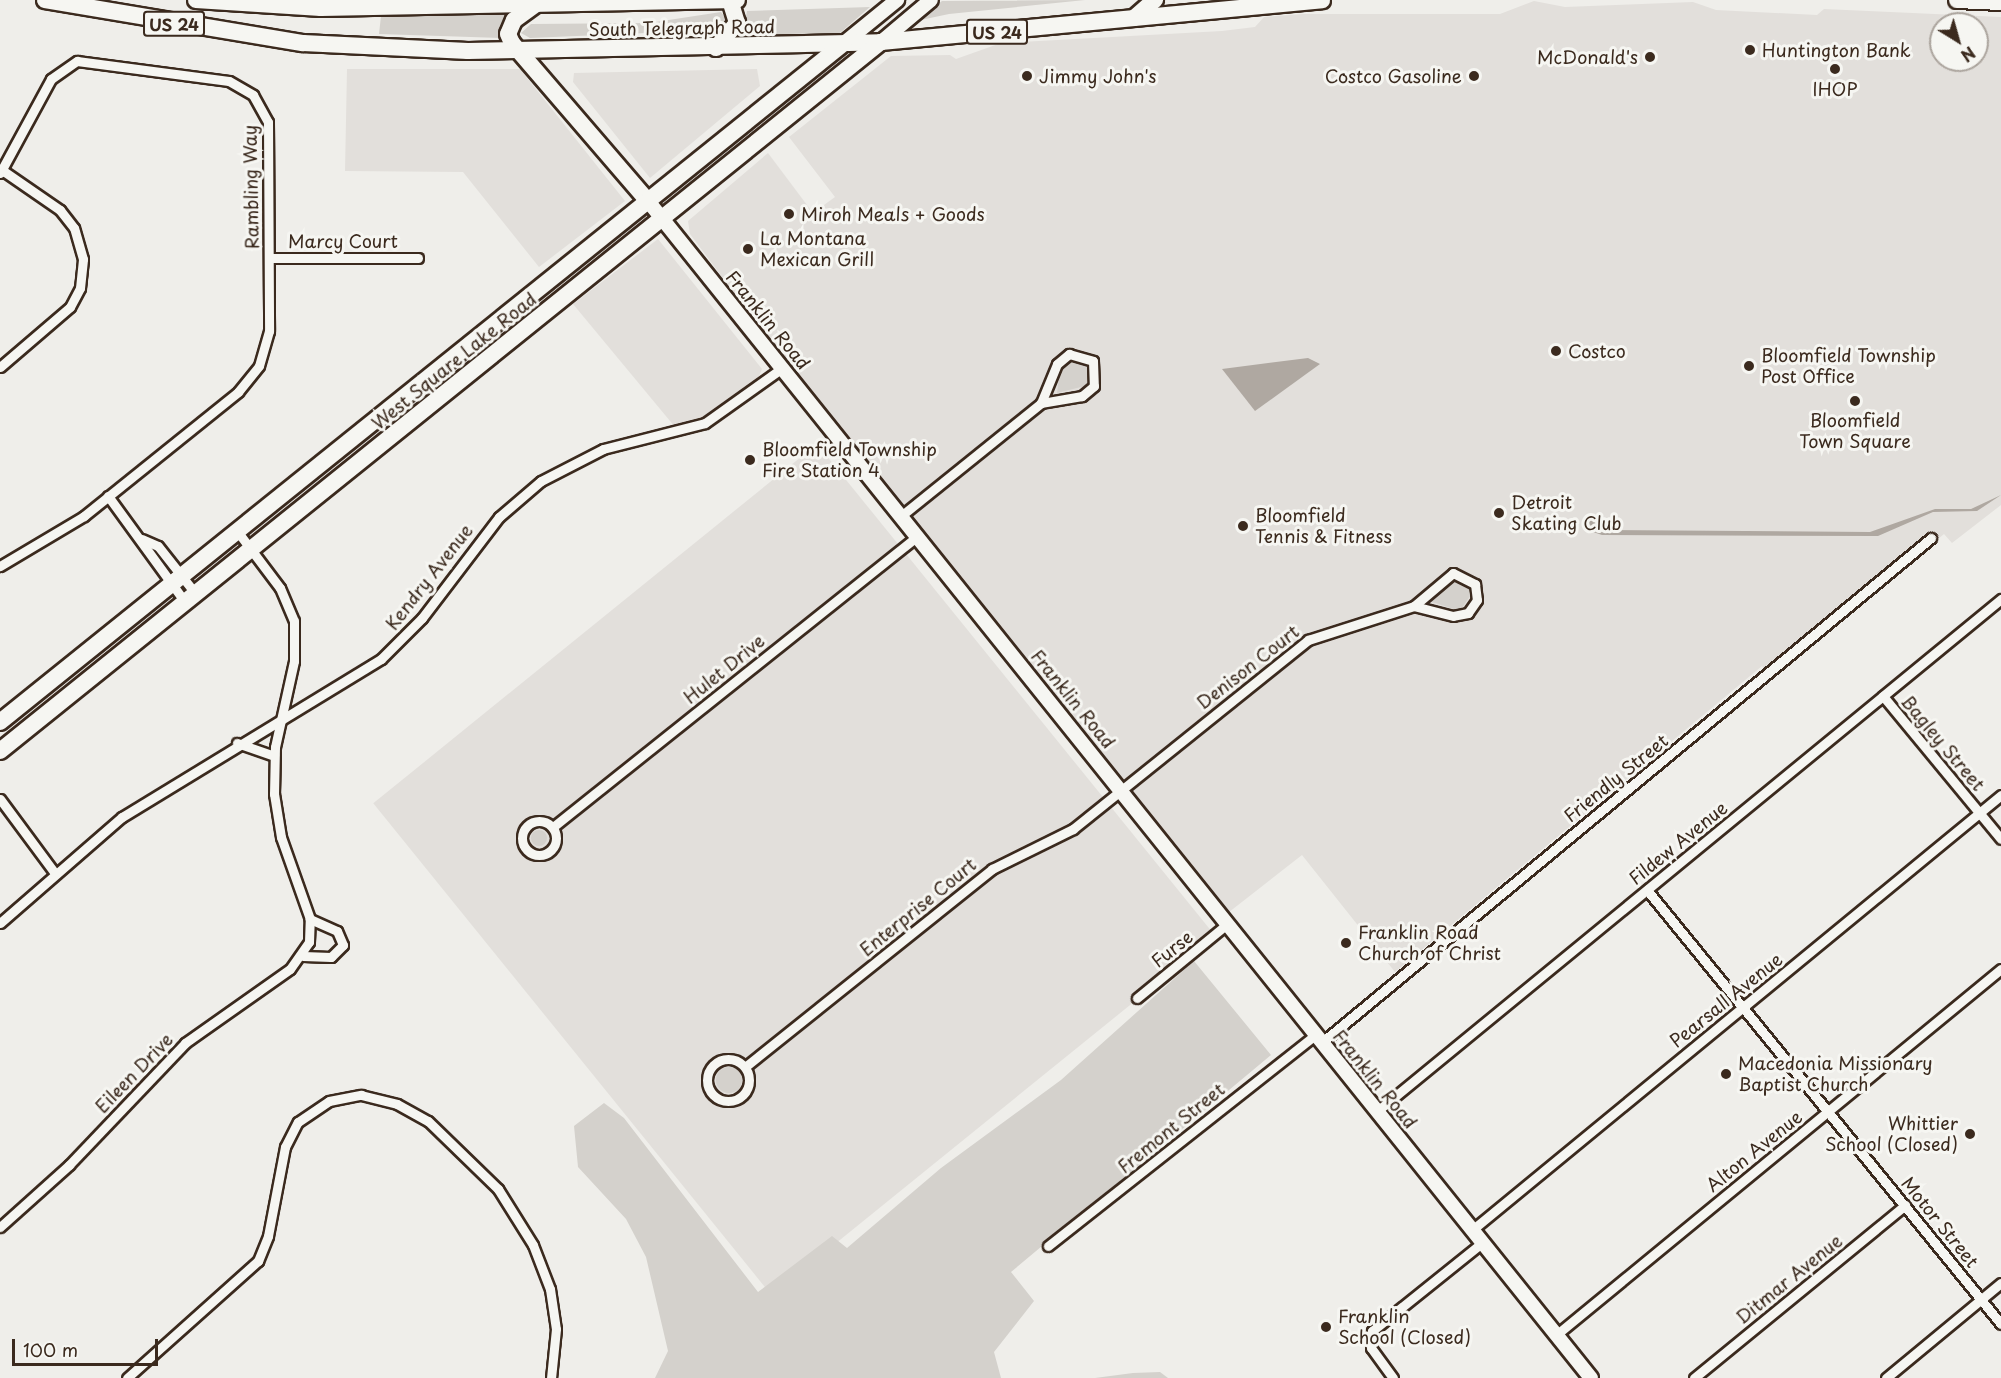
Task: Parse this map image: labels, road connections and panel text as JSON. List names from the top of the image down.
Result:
{
  "streets": {
    "highway": [
      "US 24",
      "South Telegraph Road",
      "Franklin Road",
      "West Square Lake Road"
    ],
    "street": [
      "Rambling Way",
      "Marcy Court",
      "Kendry Avenue",
      "Denison Court",
      "Hulet Drive",
      "Bagley Street",
      "Friendly Street",
      "Fildew Avenue",
      "Enterprise Court",
      "Furse",
      "Pearsall Avenue",
      "Eileen Drive",
      "Fremont Street",
      "Alton Avenue",
      "Motor Street",
      "Ditmar Avenue"
    ]
  },
  "crossings": [
    ["South Telegraph Road", "Franklin Road"],
    ["South Telegraph Road", "West Square Lake Road"],
    ["Rambling Way", "Marcy Court"],
    ["Franklin Road", "West Square Lake Road"],
    ["Franklin Road", "Kendry Avenue"],
    ["Franklin Road", "Denison Court"],
    ["Franklin Road", "Hulet Drive"],
    ["Franklin Road", "Friendly Street"],
    ["Franklin Road", "Fildew Avenue"],
    ["Franklin Road", "Enterprise Court"],
    ["Franklin Road", "Furse"],
    ["Franklin Road", "Pearsall Avenue"],
    ["Franklin Road", "Fremont Street"],
    ["Franklin Road", "Alton Avenue"],
    ["Denison Court", "Enterprise Court"],
    ["Bagley Street", "Fildew Avenue"],
    ["Bagley Street", "Pearsall Avenue"],
    ["Friendly Street", "Fremont Street"],
    ["Fildew Avenue", "Motor Street"],
    ["Pearsall Avenue", "Motor Street"],
    ["Alton Avenue", "Motor Street"],
    ["Motor Street", "Ditmar Avenue"]
  ],
  "places": [
    "Huntington Bank",
    "McDonald's",
    "IHOP",
    "Jimmy John's",
    "Costco Gasoline",
    "Miroh Meals + Goods",
    "La Montana Mexican Grill",
    "Costco",
    "Bloomfield Township Post Office",
    "Bloomfield Town Square",
    "Bloomfield Township Fire Station 4",
    "Detroit Skating Club",
    "Bloomfield Tennis & Fitness",
    "Franklin Road Church of Christ",
    "Macedonia Missionary Baptist Church",
    "Whittier School (Closed)",
    "Franklin School (Closed)"
  ],
  "scale_bar": "100 m",
  "north": "bottom right"
}
